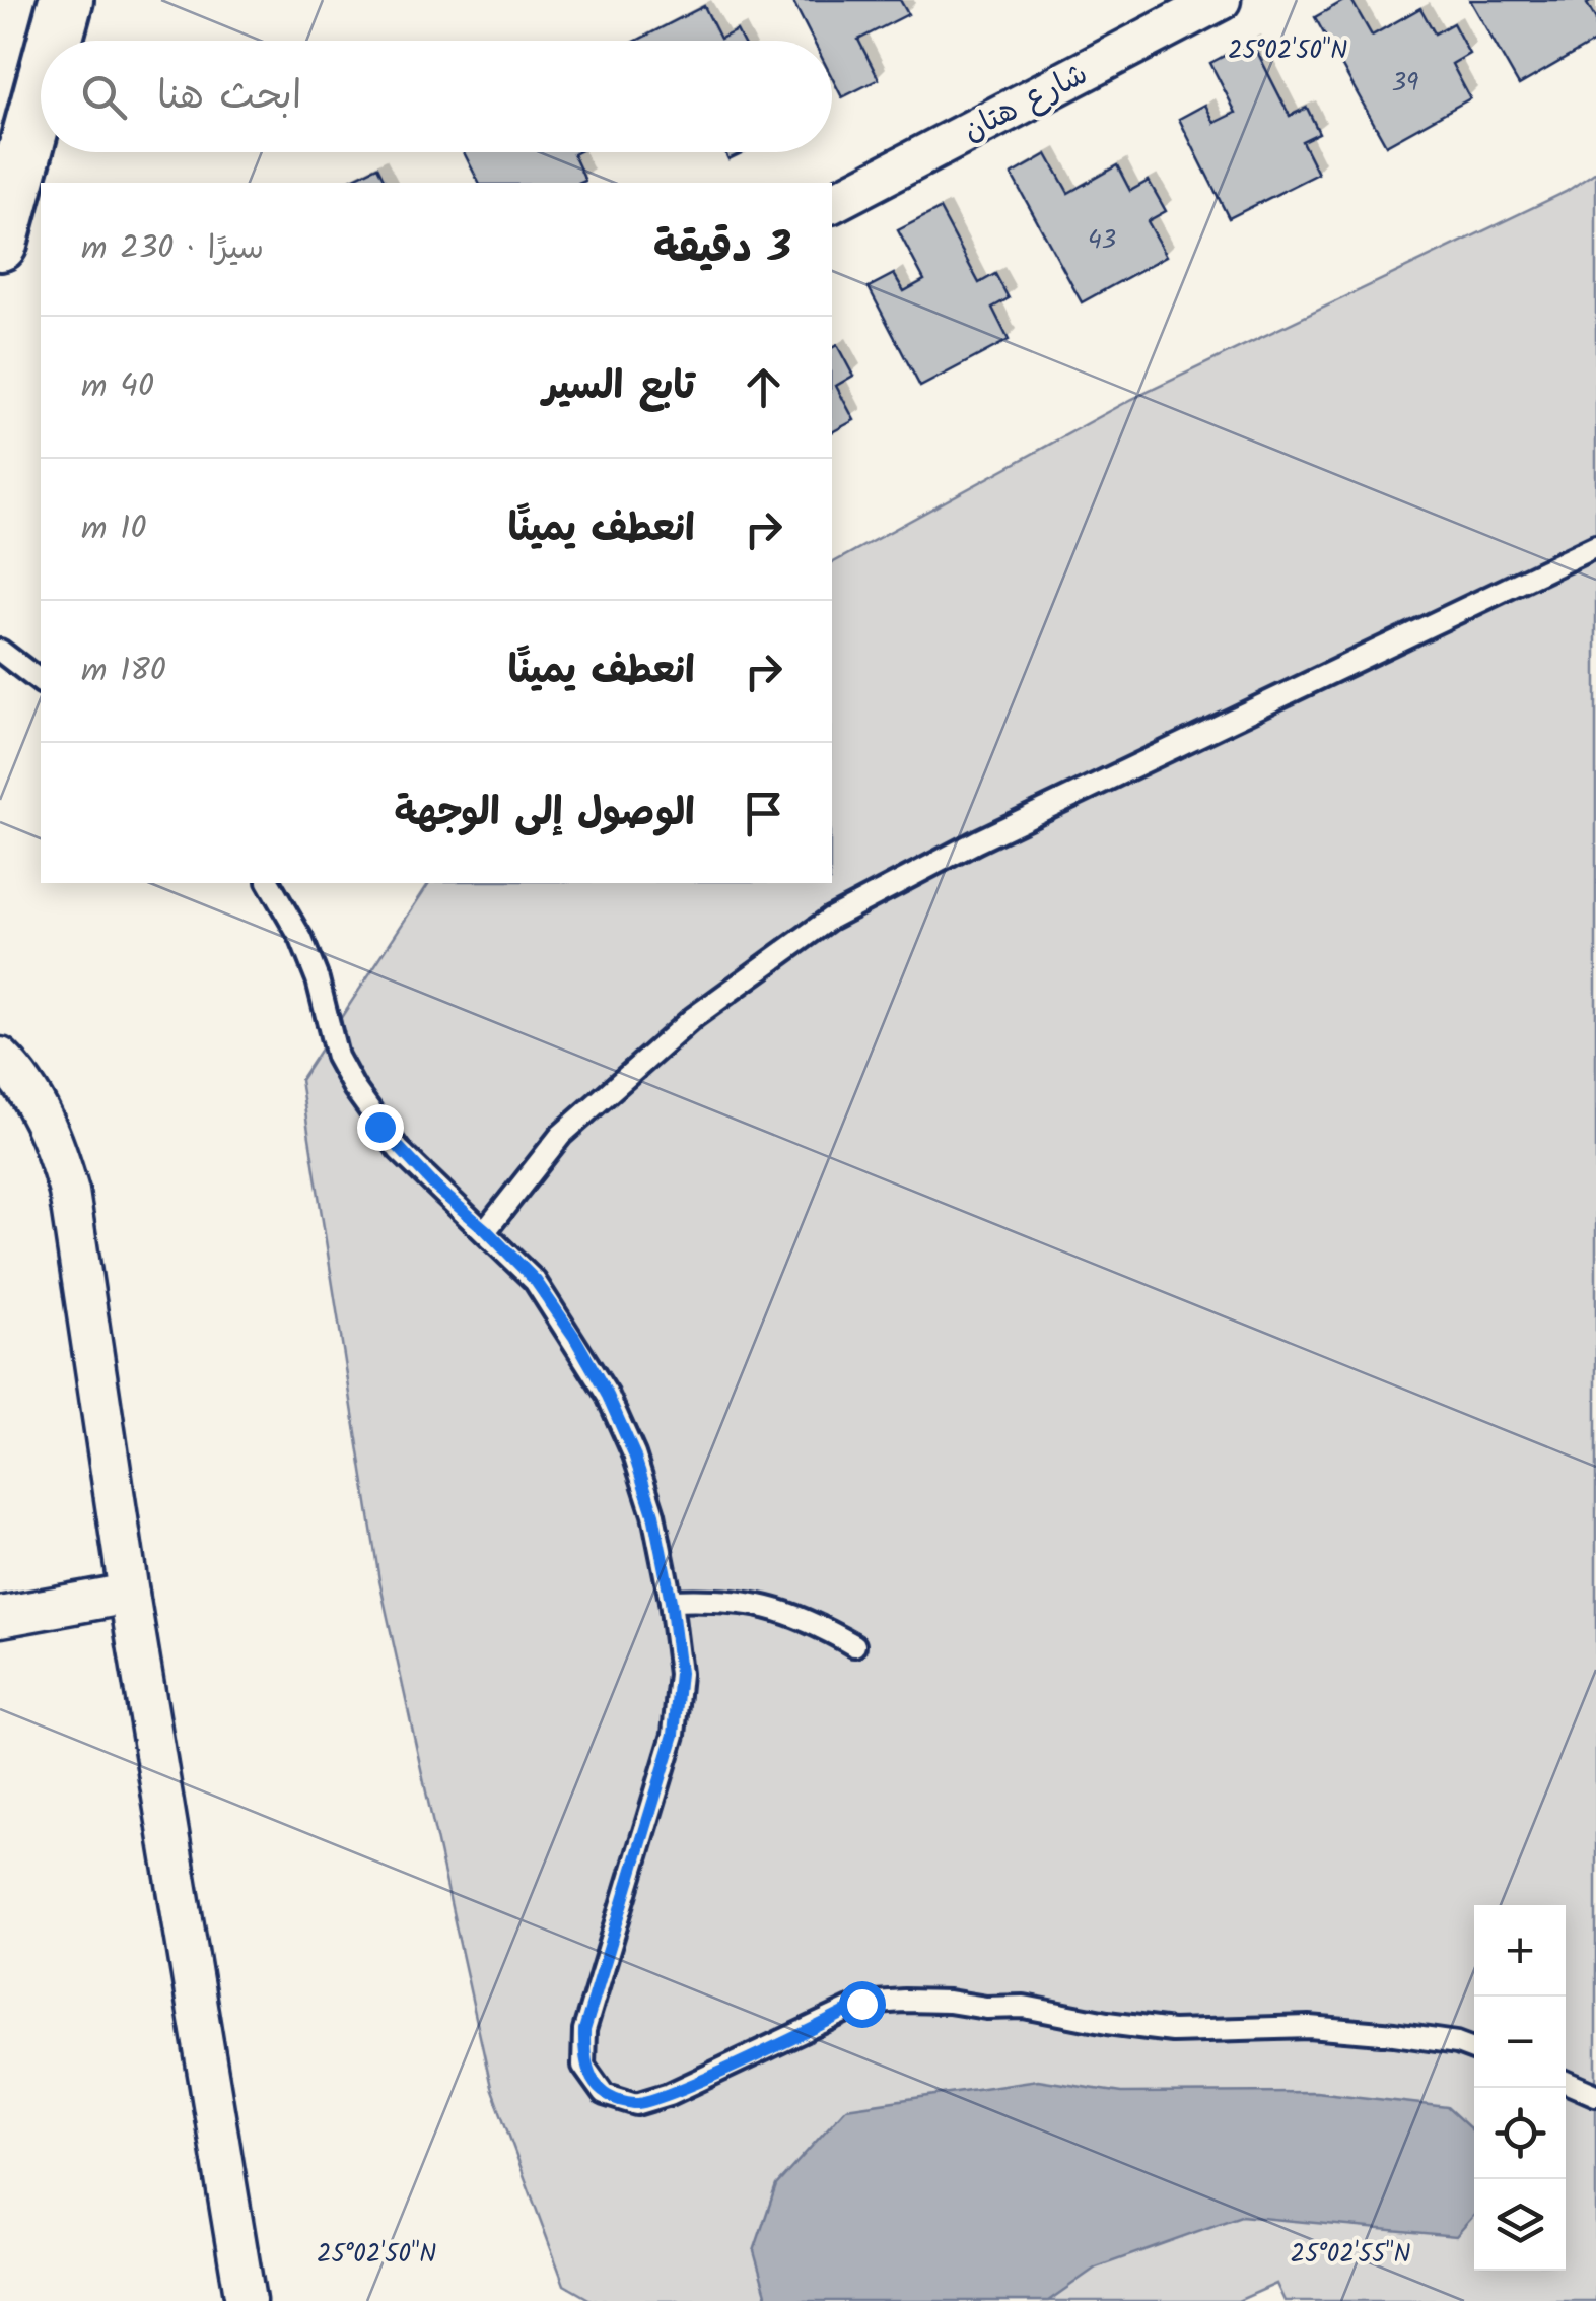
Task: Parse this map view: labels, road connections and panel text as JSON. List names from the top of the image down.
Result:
{
  "streets": {
    "street": ["شارع هتان"]
  },
  "house_numbers": ["39", "43"],
  "page": {
    "search": "ابحث هنا",
    "heading": ["3 دقيقة", "سيرًا · 230 m"],
    "list": [
      ["تابع السير", "40 m"],
      ["انعطف يمينًا", "10 m"],
      ["انعطف يمينًا", "180 m"],
      "الوصول إلى الوجهة"
    ],
    "map_buttons": ["+", "−"]
  },
  "coordinates": ["25°02'50\"N", "25°02'55\"N"]
}
